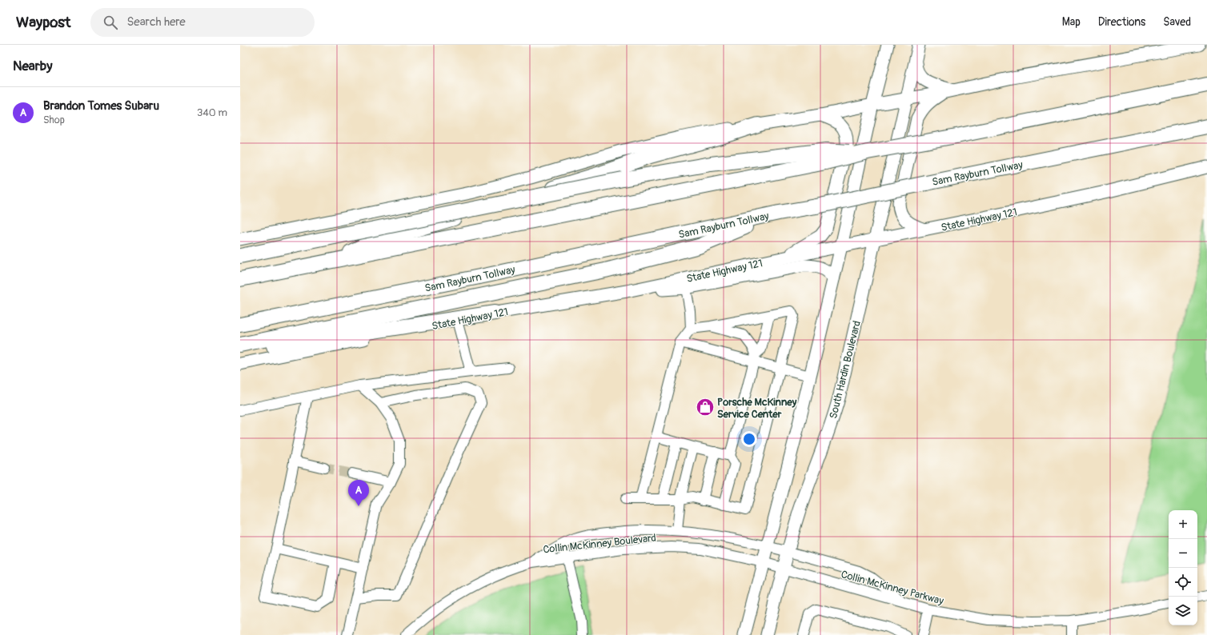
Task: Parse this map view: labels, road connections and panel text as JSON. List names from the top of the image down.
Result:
{
  "streets": {
    "highway": ["Sam Rayburn Tollway"],
    "main road": ["State Highway 121", "South Hardin Boulevard"],
    "street": ["Collin McKinney Boulevard", "Collin McKinney Parkway"]
  },
  "crossings": [
    ["State Highway 121", "South Hardin Boulevard"],
    ["South Hardin Boulevard", "Collin McKinney Boulevard"],
    ["South Hardin Boulevard", "Collin McKinney Parkway"],
    ["Collin McKinney Boulevard", "Collin McKinney Parkway"]
  ],
  "places": {
    "shop": ["Porsche McKinney Service Center"]
  },
  "page": {
    "header": "Waypost",
    "search": "Search here",
    "nav": ["Map", "Directions", "Saved"],
    "heading": "Nearby",
    "list": [
      {
        "mark": "A",
        "name": "Brandon Tomes Subaru",
        "note": "Shop",
        "value": "340 m"
      }
    ],
    "pins": "A",
    "map_buttons": ["+", "−"]
  }
}
